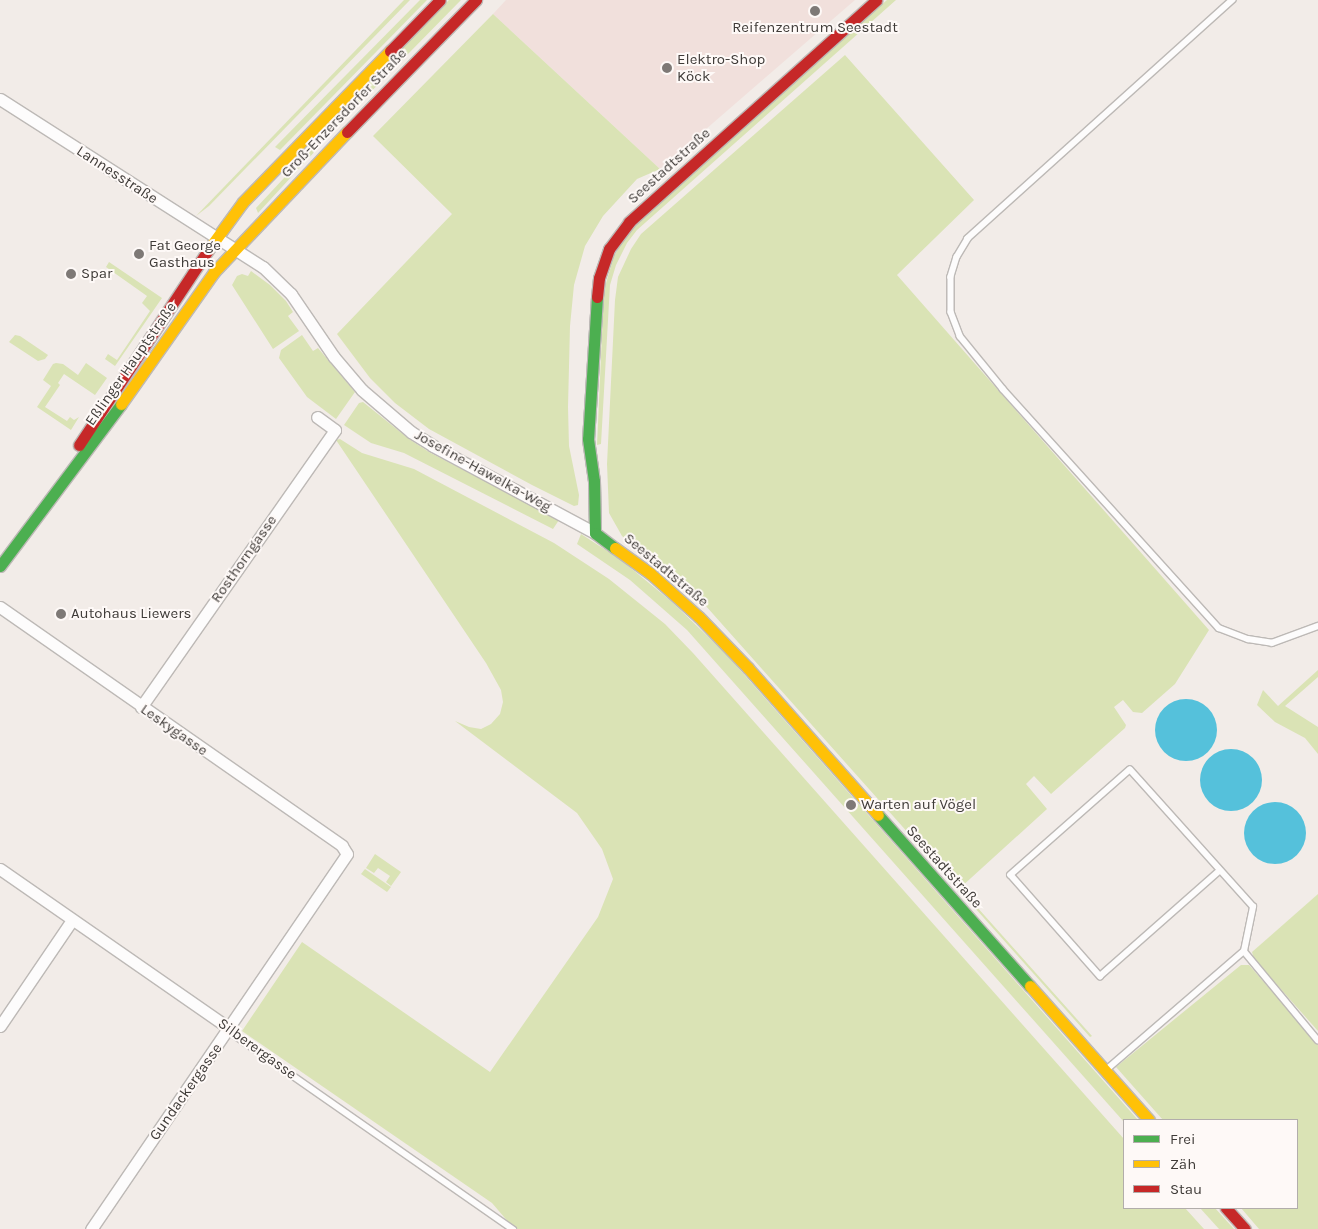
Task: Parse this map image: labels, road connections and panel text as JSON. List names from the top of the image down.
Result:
{
  "streets": {
    "street": [
      "Groß-Enzersdorfer Straße",
      "Seestadtstraße",
      "Lannesstraße",
      "Eßlinger Hauptstraße",
      "Josefine-Hawelka-Weg",
      "Rosthorngasse",
      "Leskygasse",
      "Silberergasse",
      "Gundackergasse"
    ]
  },
  "crossings": [
    ["Groß-Enzersdorfer Straße", "Lannesstraße"],
    ["Groß-Enzersdorfer Straße", "Eßlinger Hauptstraße"],
    ["Groß-Enzersdorfer Straße", "Josefine-Hawelka-Weg"],
    ["Seestadtstraße", "Josefine-Hawelka-Weg"],
    ["Lannesstraße", "Eßlinger Hauptstraße"],
    ["Lannesstraße", "Josefine-Hawelka-Weg"],
    ["Eßlinger Hauptstraße", "Josefine-Hawelka-Weg"],
    ["Rosthorngasse", "Leskygasse"],
    ["Leskygasse", "Gundackergasse"],
    ["Silberergasse", "Gundackergasse"]
  ],
  "places": [
    "Reifenzentrum Seestadt",
    "Elektro-Shop Köck",
    "Fat George Gasthaus",
    "Spar",
    "Autohaus Liewers",
    "Warten auf Vögel"
  ],
  "legend": ["Frei", "Zäh", "Stau"]
}
